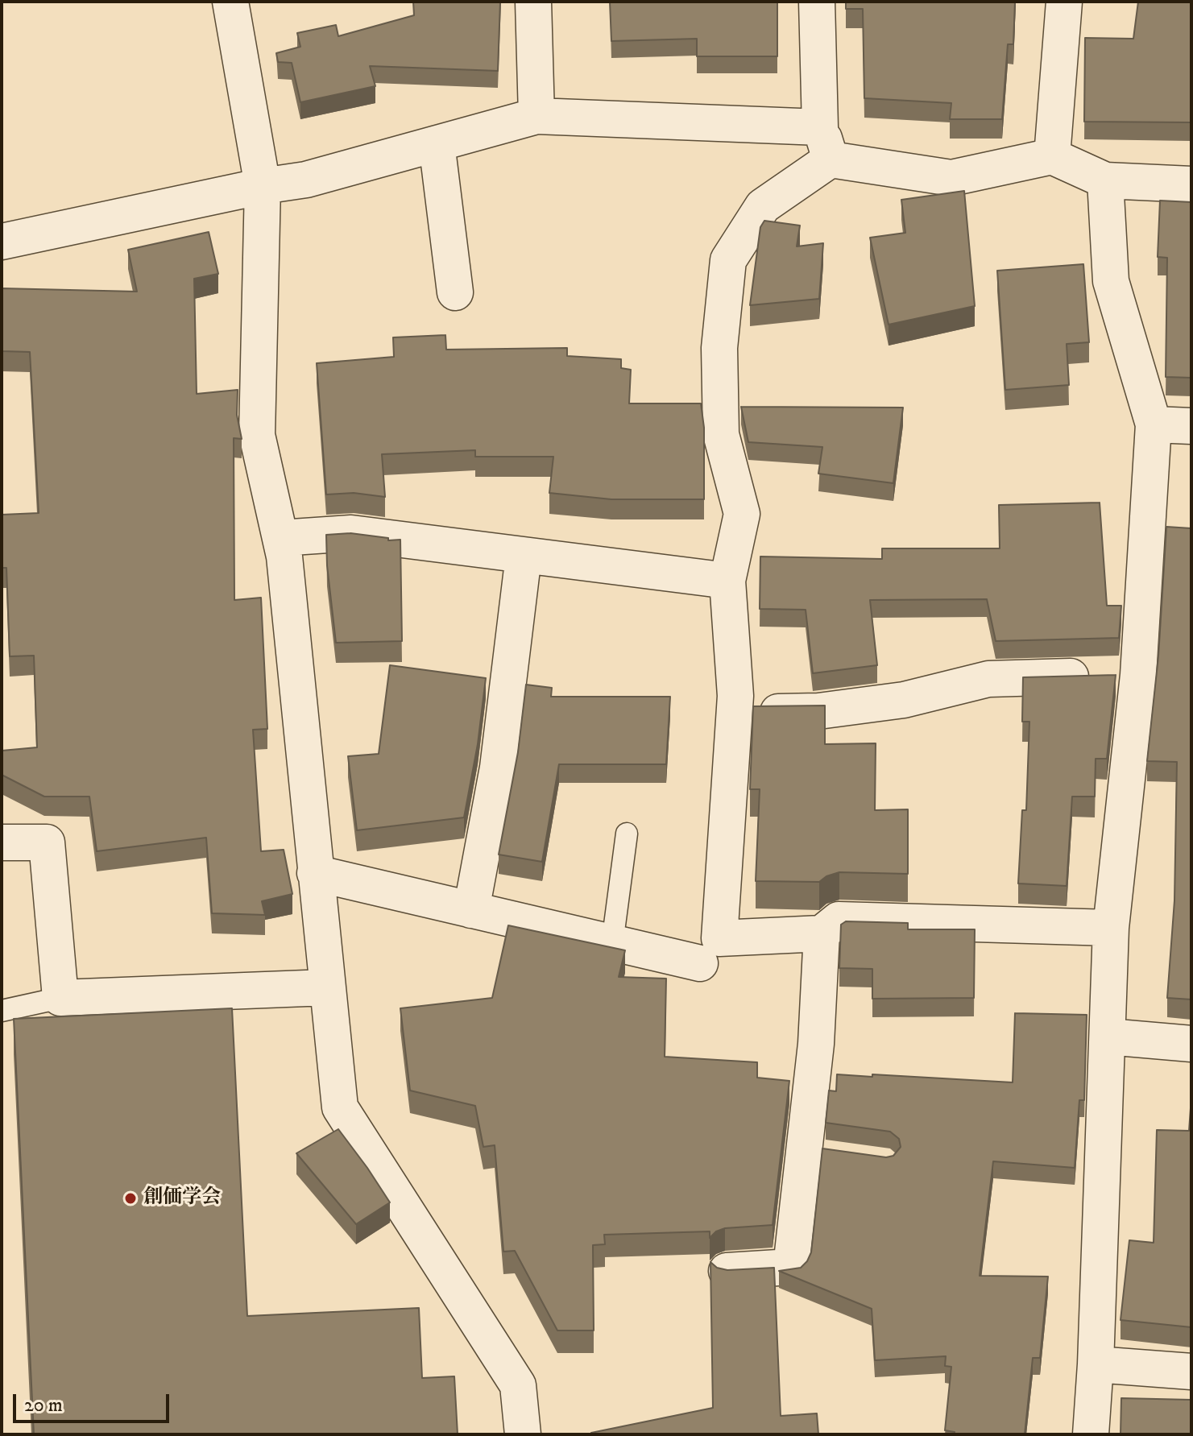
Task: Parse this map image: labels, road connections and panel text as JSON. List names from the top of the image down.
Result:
{
  "places": ["創価学会"],
  "scale_bar": "20 m"
}
